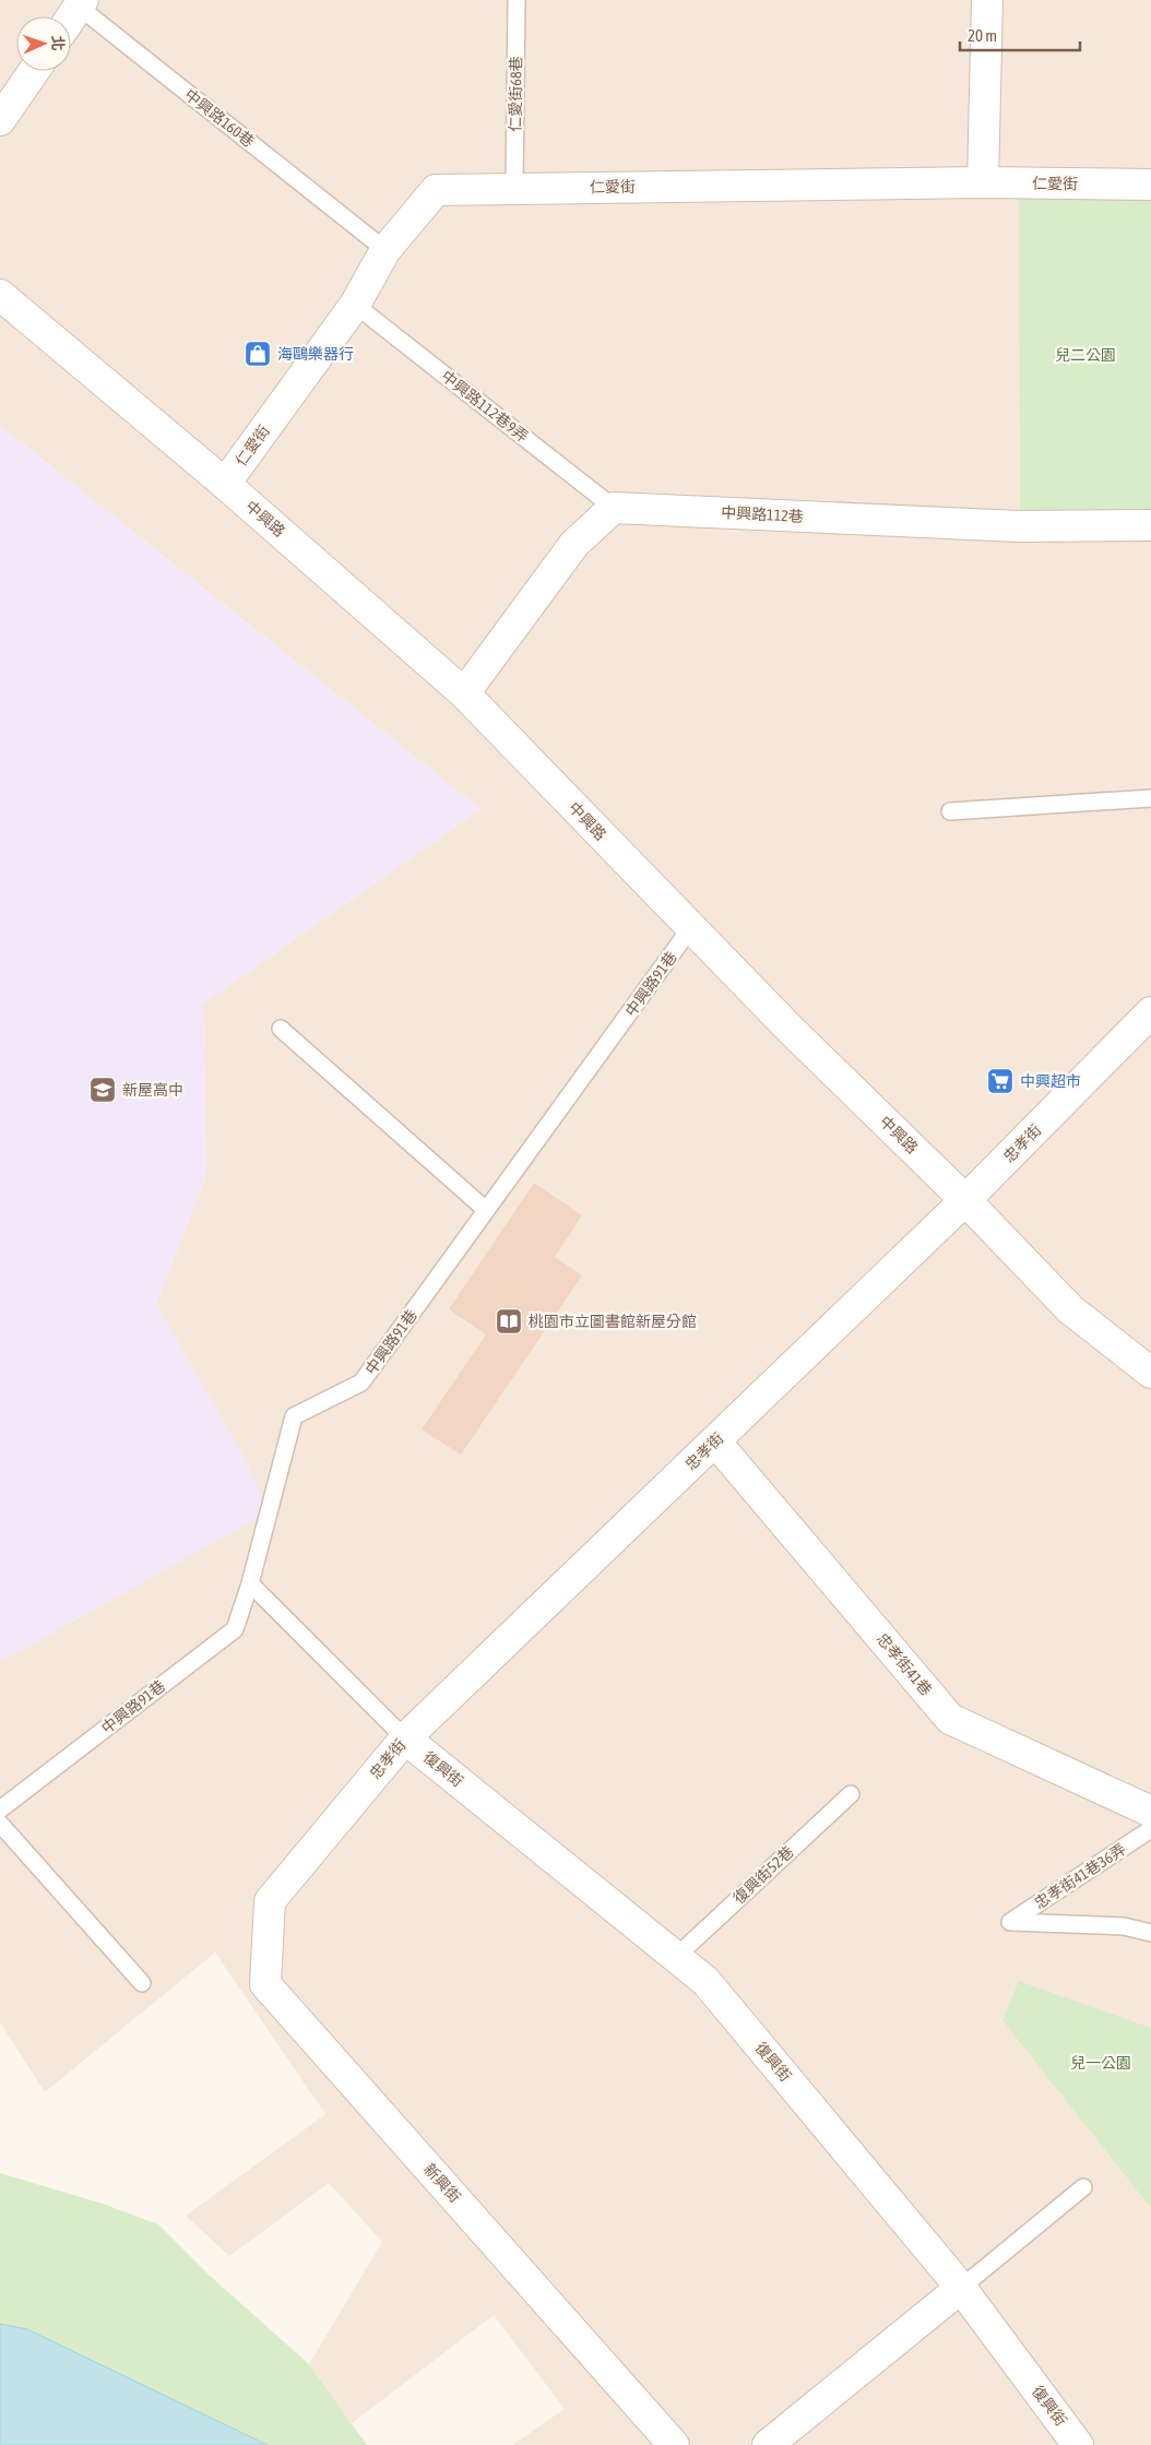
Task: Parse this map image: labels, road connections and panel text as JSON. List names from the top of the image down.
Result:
{
  "streets": {
    "street": [
      "中興路160巷",
      "仁愛街",
      "中興路112巷",
      "中興路",
      "忠孝街",
      "忠孝街41巷",
      "復興街",
      "新興街"
    ],
    "lane": [
      "仁愛街68巷",
      "中興路112巷9弄",
      "中興路91巷",
      "復興街52巷",
      "忠孝街41巷36弄"
    ]
  },
  "crossings": [
    ["仁愛街68巷", "仁愛街"],
    ["中興路160巷", "仁愛街"],
    ["仁愛街", "中興路112巷9弄"],
    ["仁愛街", "中興路"],
    ["中興路112巷9弄", "中興路112巷"],
    ["中興路", "中興路91巷"],
    ["中興路", "忠孝街"],
    ["忠孝街", "忠孝街41巷"],
    ["忠孝街", "復興街"],
    ["忠孝街", "新興街"],
    ["復興街", "復興街52巷"]
  ],
  "parks": ["兒二公園", "兒一公園"],
  "places": {
    "shop": ["海鷗樂器行"],
    "supermarket": ["中興超市"],
    "school or university": ["新屋高中"],
    "library": ["桃園市立圖書館新屋分館"]
  },
  "scale_bar": "20 m",
  "north": "right"
}
